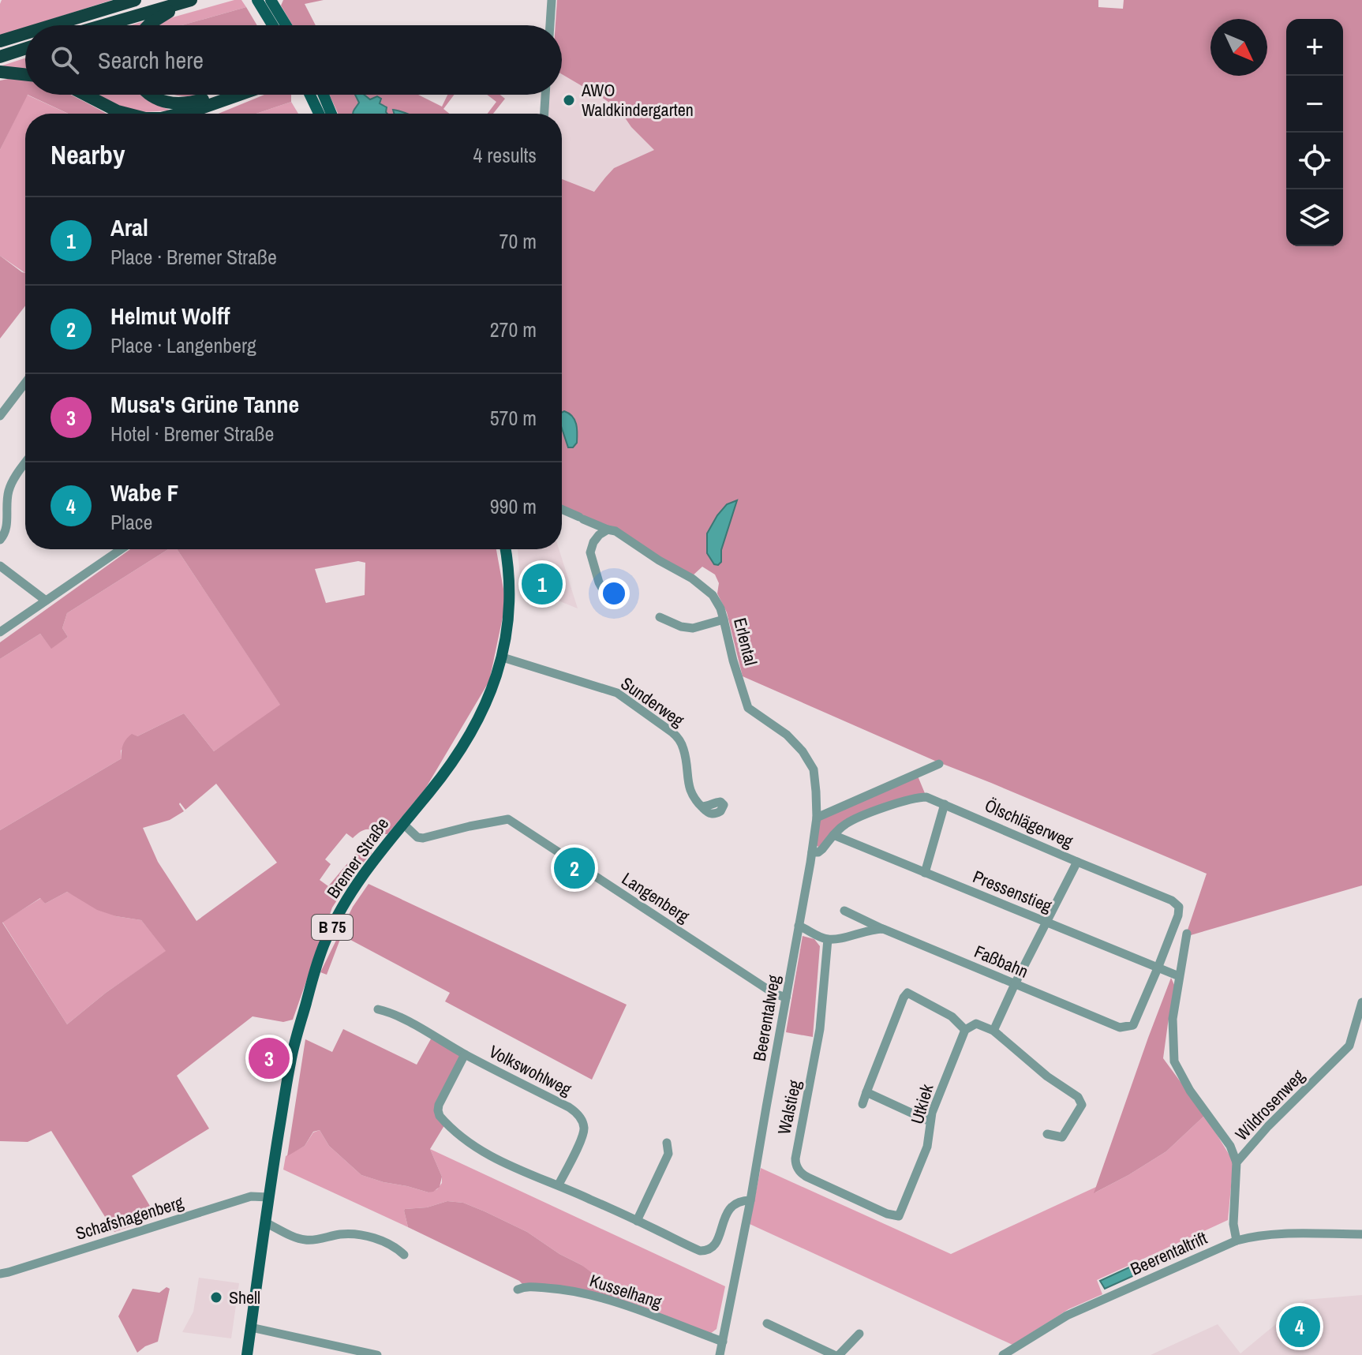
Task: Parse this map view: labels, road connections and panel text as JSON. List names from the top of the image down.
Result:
{
  "streets": {
    "main road": ["Bremer Straße", "B 75"],
    "street": [
      "Erlental",
      "Sunderweg",
      "Ölschlägerweg",
      "Pressenstieg",
      "Langenberg",
      "Faßbahn",
      "Beerentalweg",
      "Volkswohlweg",
      "Utkiek",
      "Wildrosenweg",
      "Walstieg",
      "Schafshagenberg",
      "Beerentaltrift",
      "Kusselhang"
    ]
  },
  "crossings": [
    ["Erlental", "Beerentalweg"],
    ["Sunderweg", "Bremer Straße"],
    ["Ölschlägerweg", "Pressenstieg"],
    ["Ölschlägerweg", "Faßbahn"],
    ["Ölschlägerweg", "Beerentalweg"],
    ["Bremer Straße", "Langenberg"],
    ["Bremer Straße", "Schafshagenberg"],
    ["Pressenstieg", "Faßbahn"],
    ["Langenberg", "Beerentalweg"],
    ["Beerentalweg", "Volkswohlweg"],
    ["Beerentalweg", "Kusselhang"],
    ["Utkiek", "Walstieg"],
    ["Wildrosenweg", "Beerentaltrift"]
  ],
  "places": ["AWO Waldkindergarten", "Shell"],
  "north": "bottom right",
  "page": {
    "map_buttons": ["+", "−"],
    "search": "Search here",
    "heading": ["Nearby", "4 results"],
    "list": [
      {
        "mark": "1",
        "name": "Aral",
        "note": "Place · Bremer Straße",
        "value": "70 m"
      },
      {
        "mark": "2",
        "name": "Helmut Wolff",
        "note": "Place · Langenberg",
        "value": "270 m"
      },
      {
        "mark": "3",
        "name": "Musa's Grüne Tanne",
        "note": "Hotel · Bremer Straße",
        "value": "570 m"
      },
      {
        "mark": "4",
        "name": "Wabe F",
        "note": "Place",
        "value": "990 m"
      }
    ],
    "pins": [
      "1",
      "2",
      "3",
      "4"
    ]
  }
}
